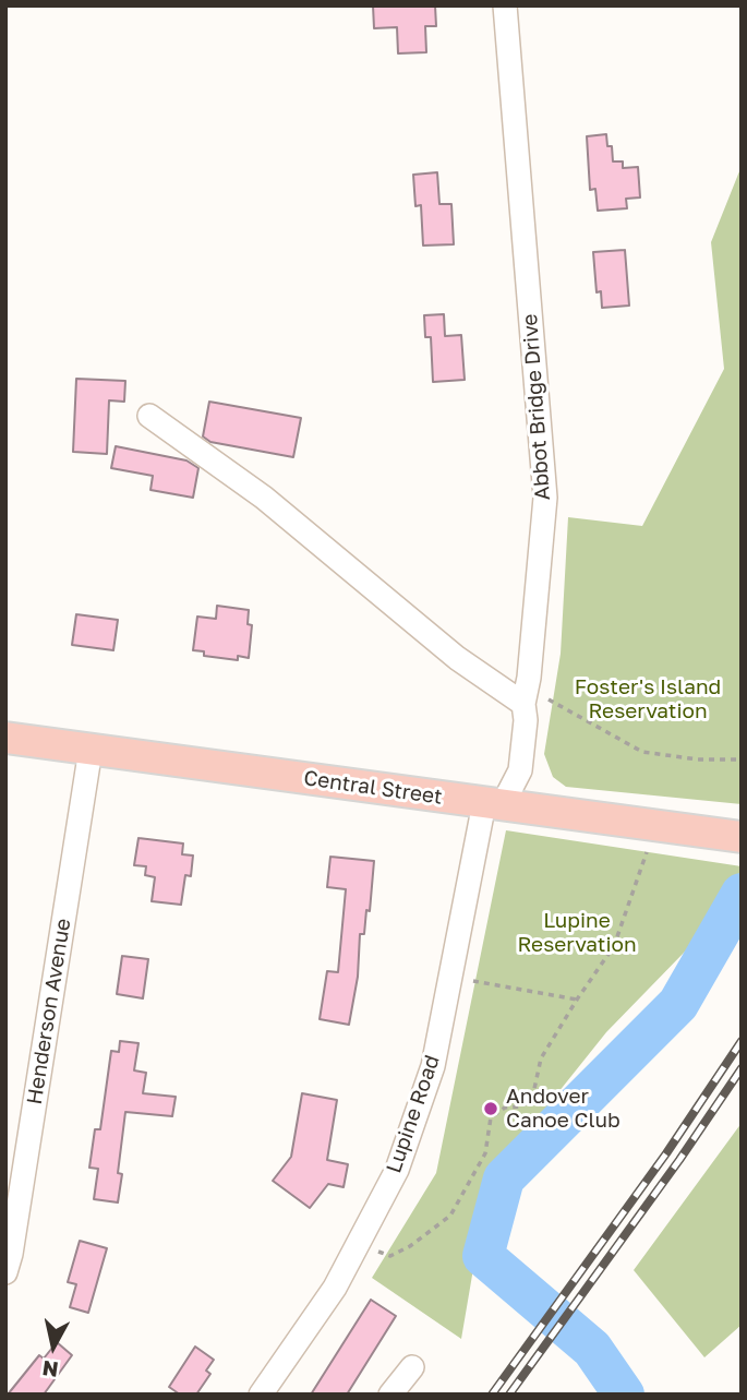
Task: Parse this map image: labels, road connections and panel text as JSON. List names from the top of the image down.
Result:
{
  "streets": {
    "main road": ["Central Street"],
    "street": ["Abbot Bridge Drive", "Henderson Avenue", "Lupine Road"]
  },
  "crossings": [
    ["Abbot Bridge Drive", "Central Street"],
    ["Abbot Bridge Drive", "Lupine Road"],
    ["Central Street", "Henderson Avenue"],
    ["Central Street", "Lupine Road"]
  ],
  "parks": ["Foster's Island Reservation", "Lupine Reservation"],
  "places": ["Andover Canoe Club"],
  "north": "bottom"
}
